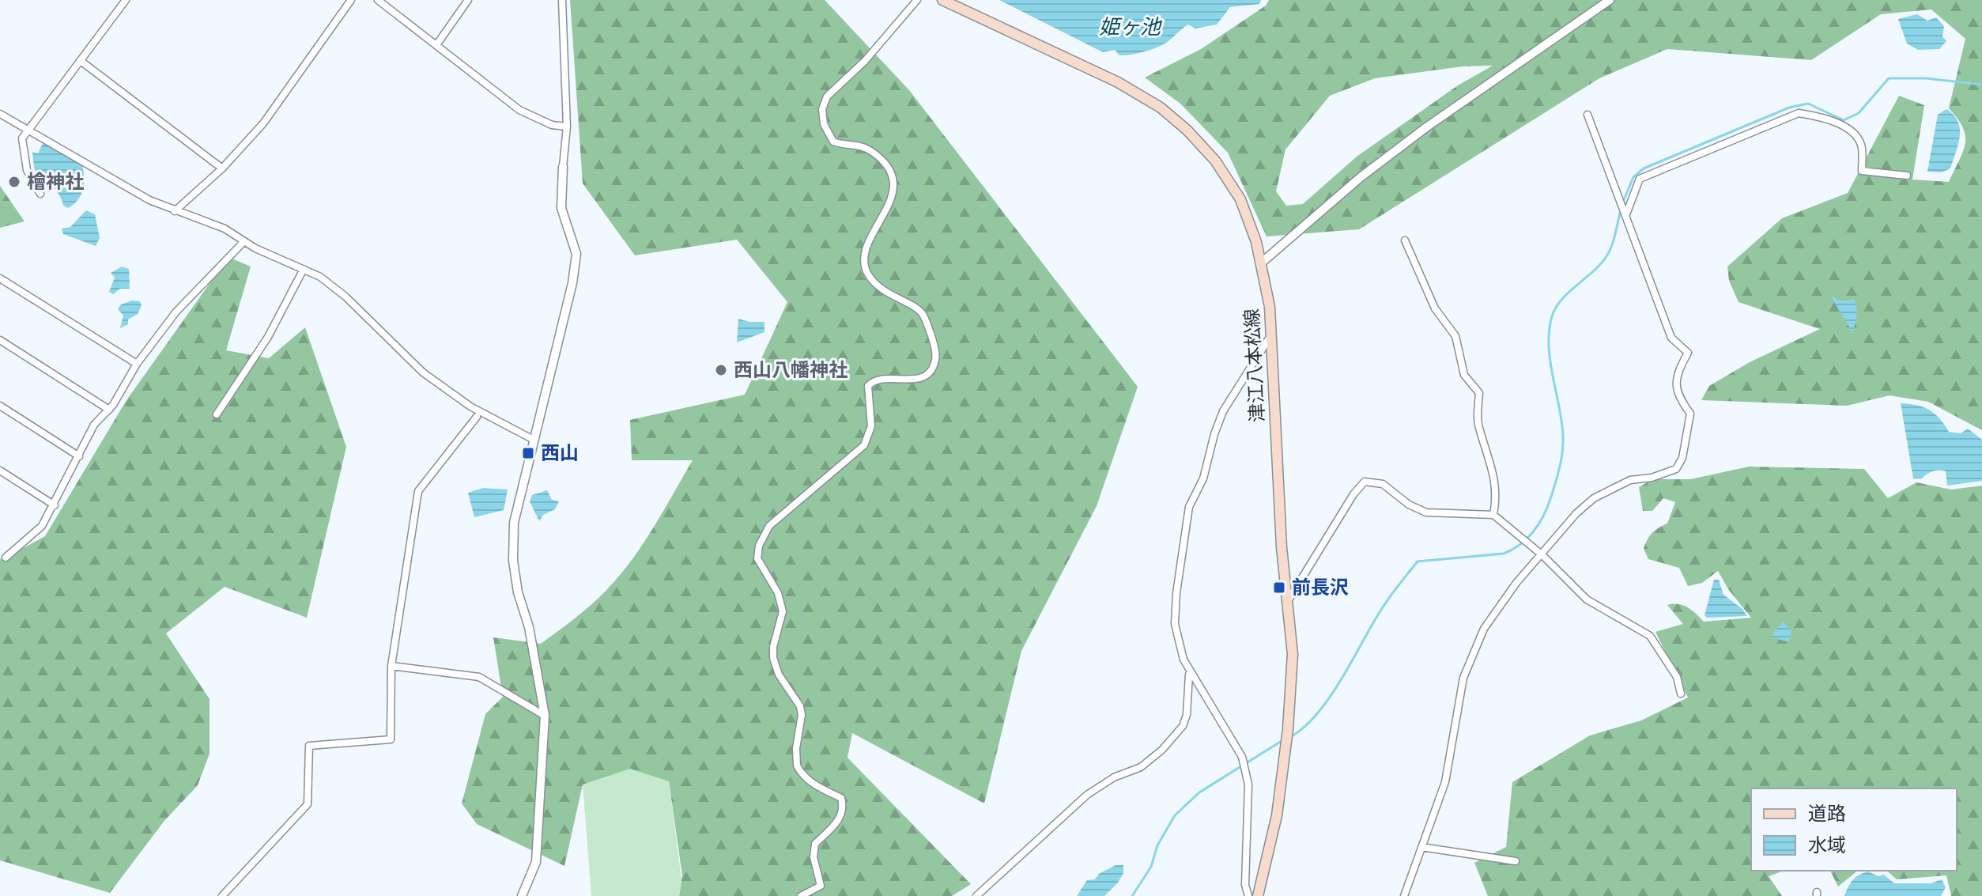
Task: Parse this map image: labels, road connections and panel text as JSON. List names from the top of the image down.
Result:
{
  "streets": {
    "main road": ["津江八本松線"]
  },
  "water": ["姫ヶ池"],
  "places": {
    "other": ["檜神社", "西山八幡神社"],
    "transit": ["西山", "前長沢"]
  },
  "legend": ["道路", "水域"]
}
